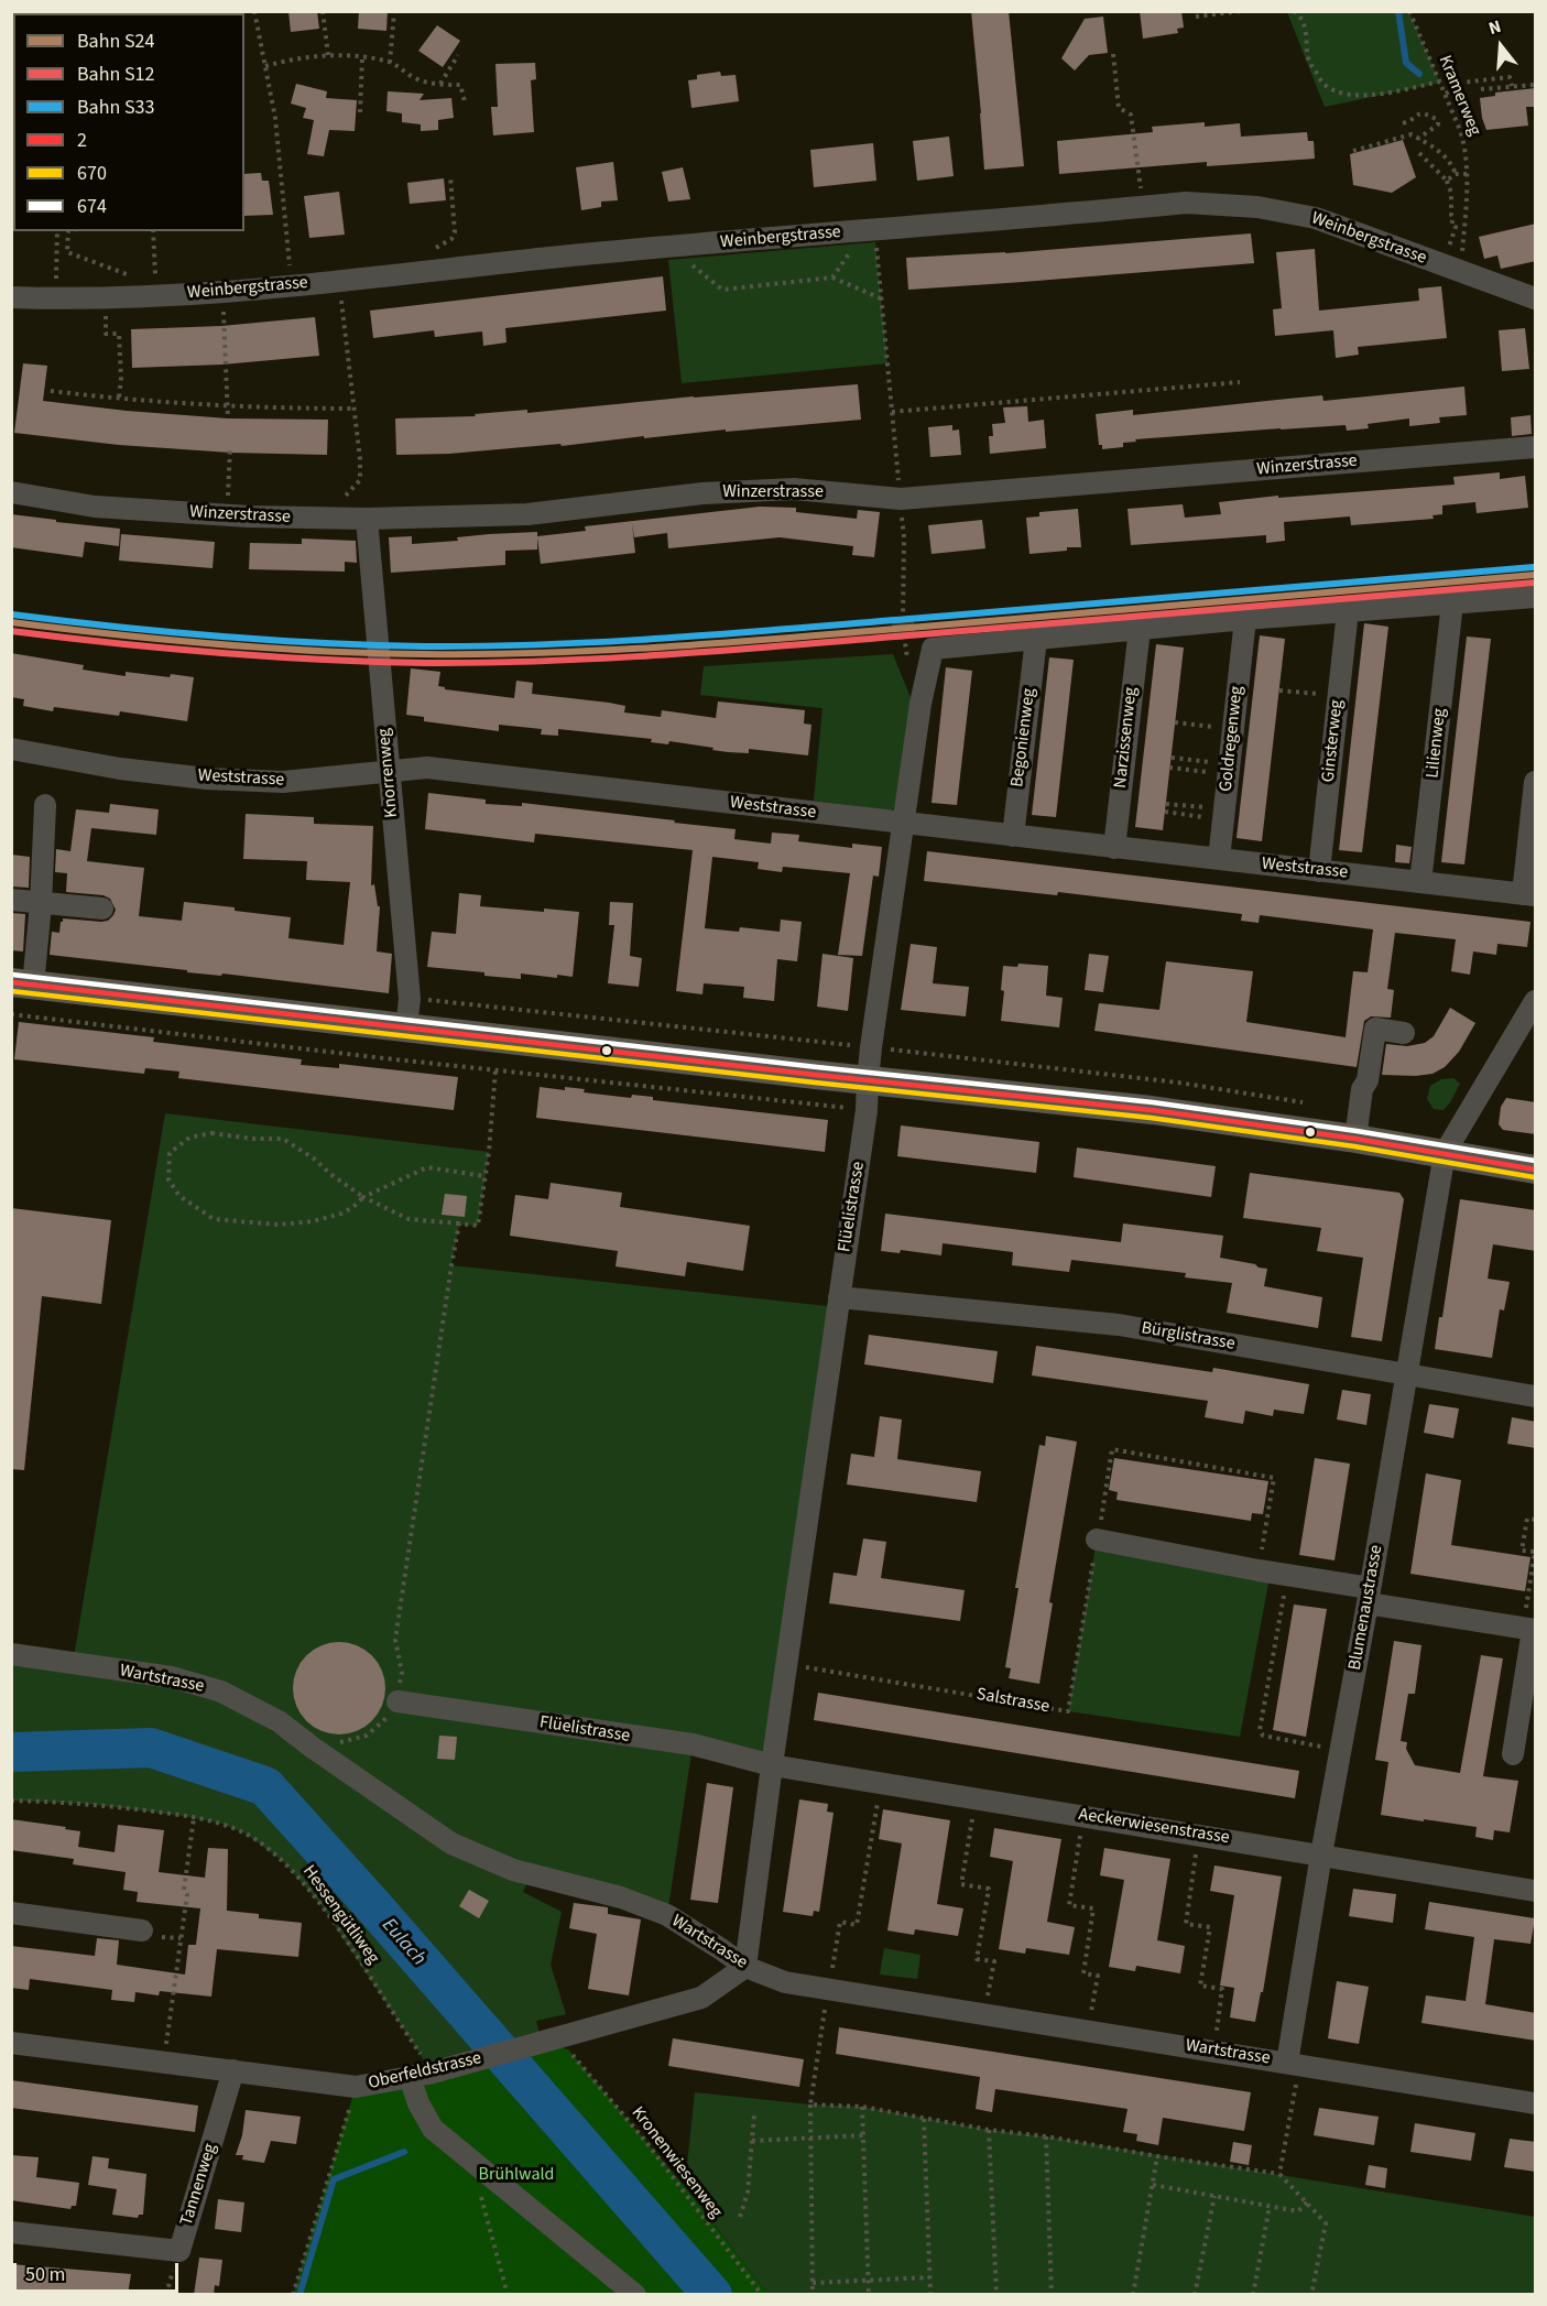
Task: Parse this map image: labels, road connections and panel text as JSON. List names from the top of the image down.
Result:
{
  "streets": {
    "street": [
      "Weinbergstrasse",
      "Winzerstrasse",
      "Begonienweg",
      "Narzissenweg",
      "Goldregenweg",
      "Ginsterweg",
      "Lilienweg",
      "Knorrenweg",
      "Weststrasse",
      "Flüelistrasse",
      "Bürglistrasse",
      "Blumenaustrasse",
      "Wartstrasse",
      "Aeckerwiesenstrasse",
      "Oberfeldstrasse",
      "Tannenweg"
    ],
    "path": [
      "Kramerweg",
      "Salstrasse",
      "Hessengütliweg",
      "Kronenwiesenweg"
    ]
  },
  "crossings": [
    ["Kramerweg", "Weinbergstrasse"],
    ["Winzerstrasse", "Knorrenweg"],
    ["Begonienweg", "Weststrasse"],
    ["Begonienweg", "Flüelistrasse"],
    ["Narzissenweg", "Weststrasse"],
    ["Goldregenweg", "Weststrasse"],
    ["Ginsterweg", "Weststrasse"],
    ["Lilienweg", "Weststrasse"],
    ["Knorrenweg", "Weststrasse"],
    ["Weststrasse", "Flüelistrasse"],
    ["Flüelistrasse", "Bürglistrasse"],
    ["Flüelistrasse", "Wartstrasse"],
    ["Flüelistrasse", "Salstrasse"],
    ["Flüelistrasse", "Aeckerwiesenstrasse"],
    ["Flüelistrasse", "Oberfeldstrasse"],
    ["Bürglistrasse", "Blumenaustrasse"],
    ["Blumenaustrasse", "Wartstrasse"],
    ["Blumenaustrasse", "Aeckerwiesenstrasse"],
    ["Wartstrasse", "Oberfeldstrasse"],
    ["Oberfeldstrasse", "Tannenweg"]
  ],
  "water": ["Eulach"],
  "parks": ["Brühlwald"],
  "lines": [
    "rail line S33",
    "rail line S24",
    "rail line S12",
    "transit line 674",
    "transit line 2",
    "transit line 670"
  ],
  "legend": [
    "Bahn S24",
    "Bahn S12",
    "Bahn S33",
    "2",
    "670",
    "674"
  ],
  "scale_bar": "50 m",
  "north": "top"
}
